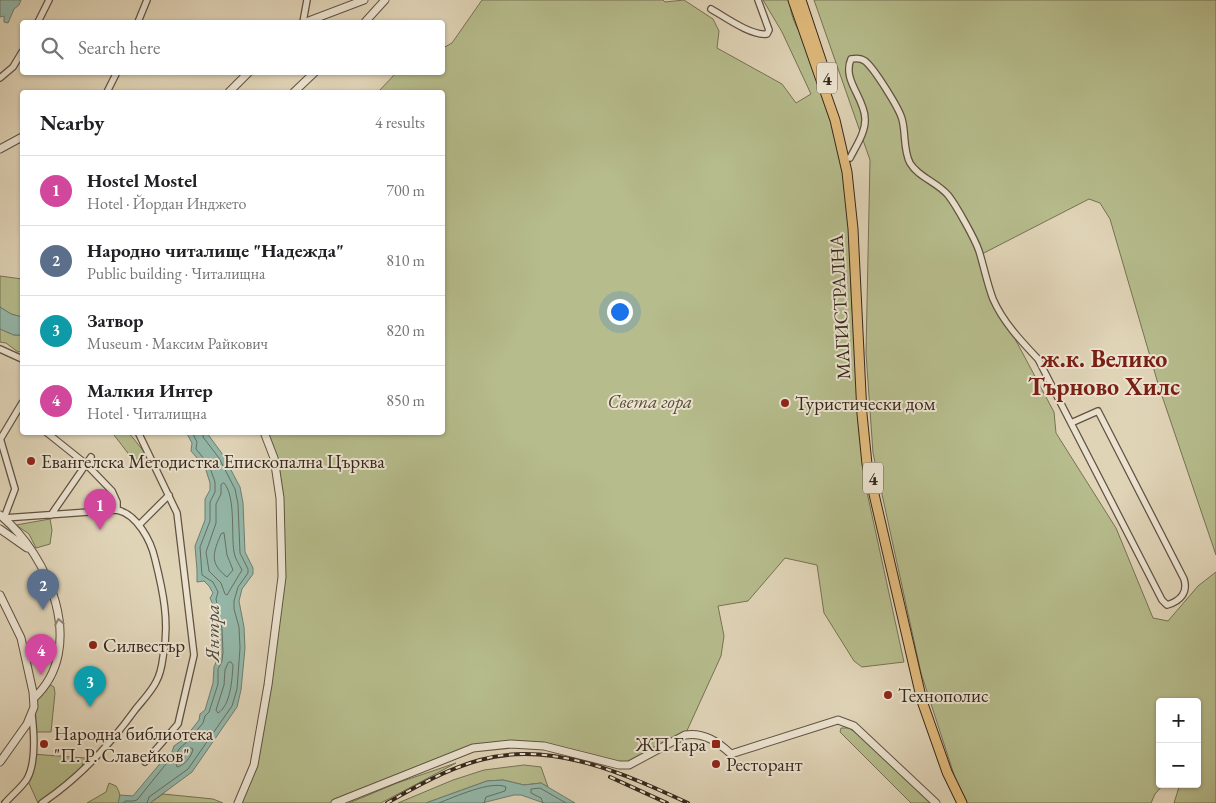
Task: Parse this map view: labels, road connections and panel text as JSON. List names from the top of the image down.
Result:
{
  "streets": {
    "main road": ["4", "МАГИСТРАЛНА"]
  },
  "districts": ["ж.к. Велико Търново Хилс"],
  "water": ["Янтра"],
  "parks": ["Света гора"],
  "places": {
    "other": [
      "Туристически дом",
      "Евангелска Методистка Епископална Църква",
      "Силвестър",
      "Технополис",
      "Народна библиотека \"П. Р. Славейков\"",
      "Ресторант"
    ],
    "transit": ["ЖП Гара"]
  },
  "page": {
    "search": "Search here",
    "heading": ["Nearby", "4 results"],
    "list": [
      {
        "mark": "1",
        "name": "Hostel Mostel",
        "note": "Hotel · Йордан Инджето",
        "value": "700 m"
      },
      {
        "mark": "2",
        "name": "Народно читалище \"Надежда\"",
        "note": "Public building · Читалищна",
        "value": "810 m"
      },
      {
        "mark": "3",
        "name": "Затвор",
        "note": "Museum · Максим Райкович",
        "value": "820 m"
      },
      {
        "mark": "4",
        "name": "Малкия Интер",
        "note": "Hotel · Читалищна",
        "value": "850 m"
      }
    ],
    "pins": [
      "1",
      "2",
      "4",
      "3"
    ],
    "map_buttons": ["+", "−"]
  }
}
